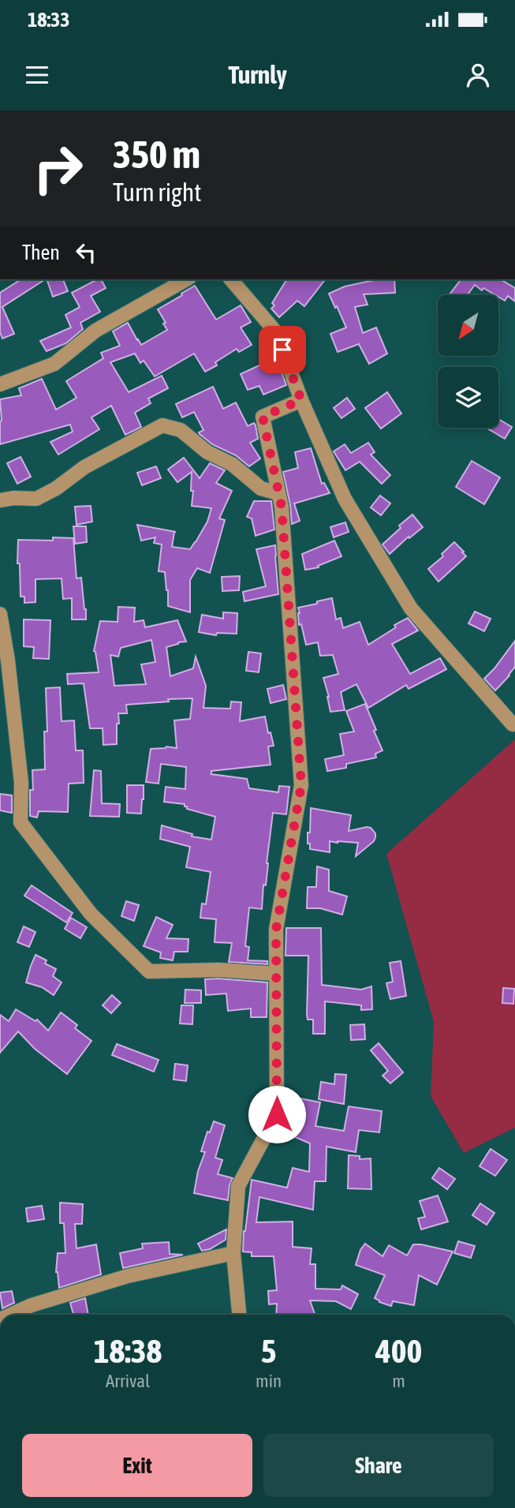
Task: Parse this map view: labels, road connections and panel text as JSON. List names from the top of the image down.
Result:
{
  "north": "bottom left",
  "page": {
    "status": "18:33",
    "header": "Turnly",
    "turn": ["350 m", "Turn right"],
    "then": "Then",
    "eta": [
      "18:38",
      "Arrival",
      "5",
      "min",
      "400",
      "m"
    ],
    "buttons": ["Exit", "Share"]
  }
}
